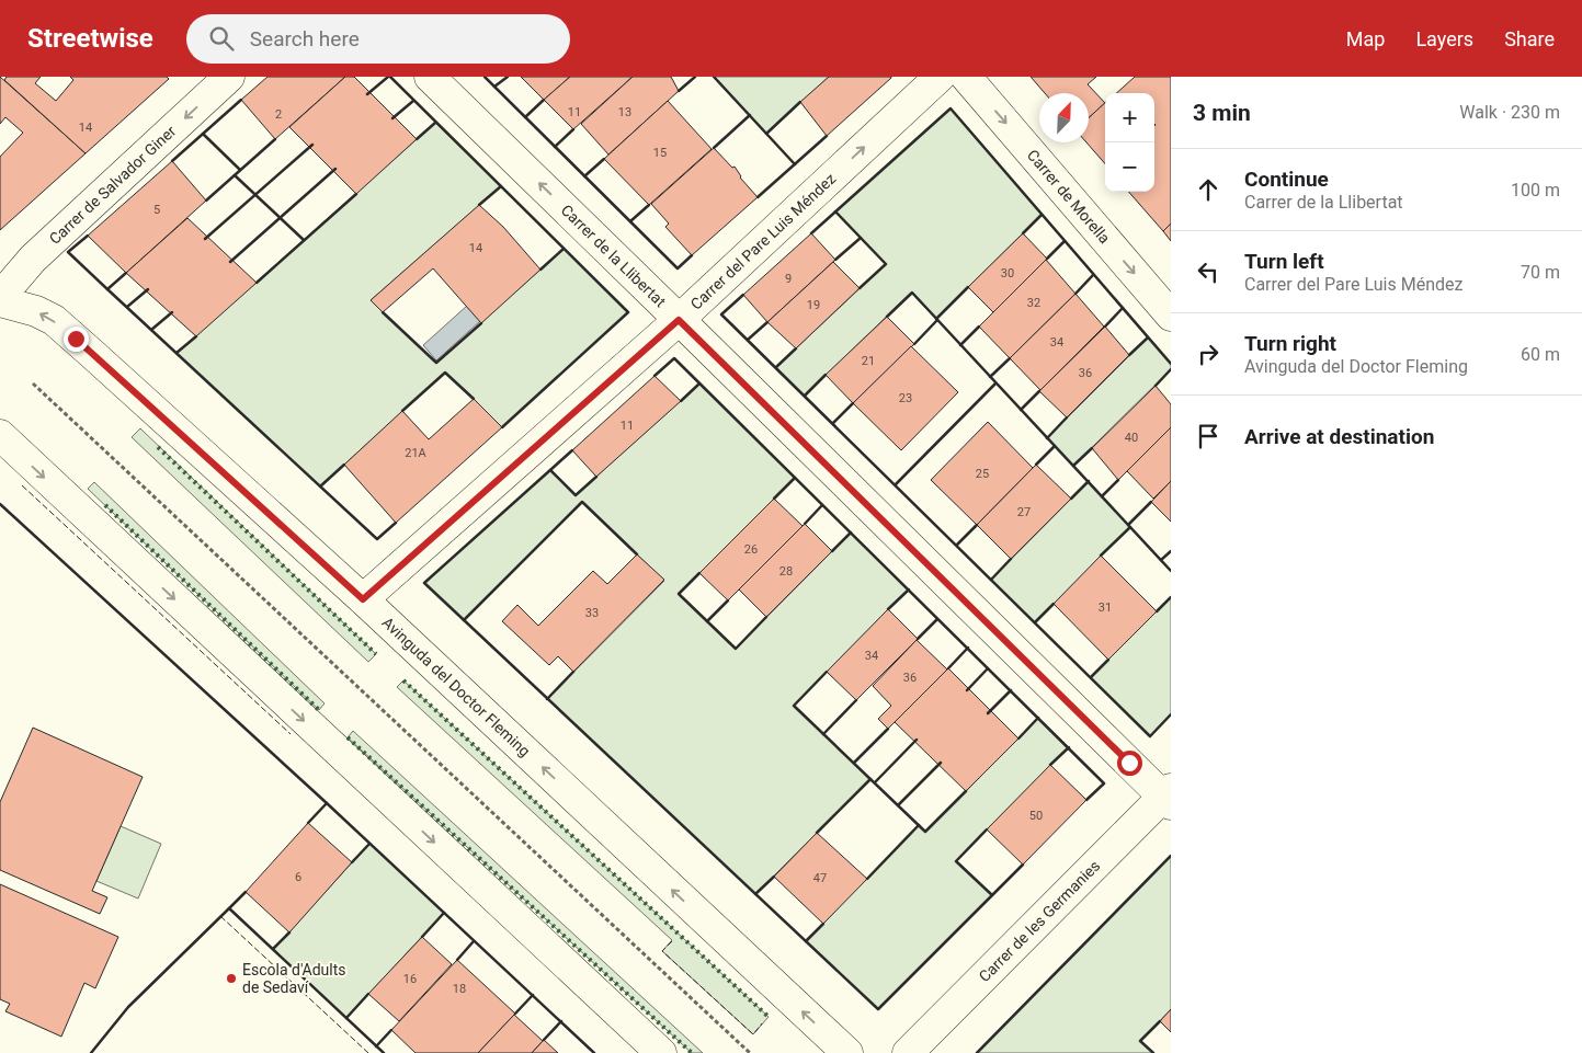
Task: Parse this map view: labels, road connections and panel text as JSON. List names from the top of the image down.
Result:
{
  "streets": {
    "street": [
      "Carrer de Salvador Giner",
      "Carrer de Morella",
      "Carrer del Pare Luis Méndez",
      "Carrer de la Llibertat",
      "Avinguda del Doctor Fleming",
      "Carrer de les Germanies"
    ]
  },
  "crossings": [
    ["Carrer de Salvador Giner", "Avinguda del Doctor Fleming"],
    ["Carrer del Pare Luis Méndez", "Carrer de la Llibertat"],
    ["Carrer del Pare Luis Méndez", "Avinguda del Doctor Fleming"],
    ["Carrer de la Llibertat", "Carrer de les Germanies"]
  ],
  "one_way": ["Carrer de Salvador Giner", "Carrer de Morella", "Carrer del Pare Luis Méndez"],
  "places": ["Escola d'Adults de Sedaví"],
  "house_numbers": [
    "11",
    "13",
    "2",
    "14",
    "15",
    "5",
    "14",
    "30",
    "9",
    "32",
    "19",
    "34",
    "21",
    "36",
    "23",
    "11",
    "40",
    "21A",
    "25",
    "27",
    "26",
    "28",
    "31",
    "33",
    "34",
    "36",
    "50",
    "6",
    "47",
    "16",
    "18"
  ],
  "north": "top right",
  "page": {
    "header": "Streetwise",
    "search": "Search here",
    "nav": ["Map", "Layers", "Share"],
    "heading": ["3 min", "Walk · 230 m"],
    "map_buttons": ["+", "−"],
    "list": [
      ["Continue", "Carrer de la Llibertat", "100 m"],
      ["Turn left", "Carrer del Pare Luis Méndez", "70 m"],
      ["Turn right", "Avinguda del Doctor Fleming", "60 m"],
      "Arrive at destination"
    ]
  }
}
